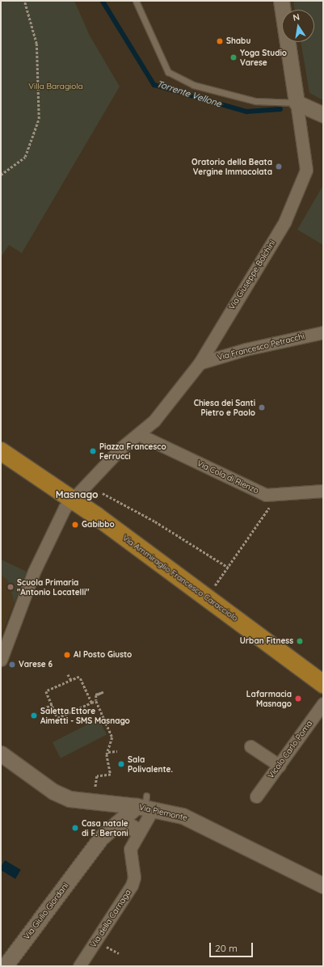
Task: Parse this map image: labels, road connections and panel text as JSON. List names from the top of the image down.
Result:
{
  "streets": {
    "main road": ["Via Ammiraglio Francesco Caracciolo"],
    "street": [
      "Via Giuseppe Bolchini",
      "Via Francesco Petracchi",
      "Via Cola di Rienzo",
      "Vicolo Carlo Poma",
      "Via Piemonte",
      "Via Giulio Giordani",
      "Via della Carnaga"
    ]
  },
  "crossings": [
    ["Via Giuseppe Bolchini", "Via Francesco Petracchi"],
    ["Via Giuseppe Bolchini", "Via Cola di Rienzo"],
    ["Via Giuseppe Bolchini", "Via Ammiraglio Francesco Caracciolo"],
    ["Via Piemonte", "Via Giulio Giordani"],
    ["Via Piemonte", "Via della Carnaga"],
    ["Via Giulio Giordani", "Via della Carnaga"]
  ],
  "districts": ["Masnago"],
  "water": ["Torrente Vellone"],
  "parks": ["Villa Baragiola"],
  "places": [
    "Shabu",
    "Yoga Studio Varese",
    "Oratorio della Beata Vergine Immacolata",
    "Chiesa dei Santi Pietro e Paolo",
    "Piazza Francesco Ferrucci",
    "Gabibbo",
    "Scuola Primaria \"Antonio Locatelli\"",
    "Urban Fitness",
    "Al Posto Giusto",
    "Varese 6",
    "Lafarmacia Masnago",
    "Saletta Ettore Aimetti - SMS Masnago",
    "Sala Polivalente.",
    "Casa natale di F. Bertoni"
  ],
  "scale_bar": "20 m",
  "north": "top"
}
